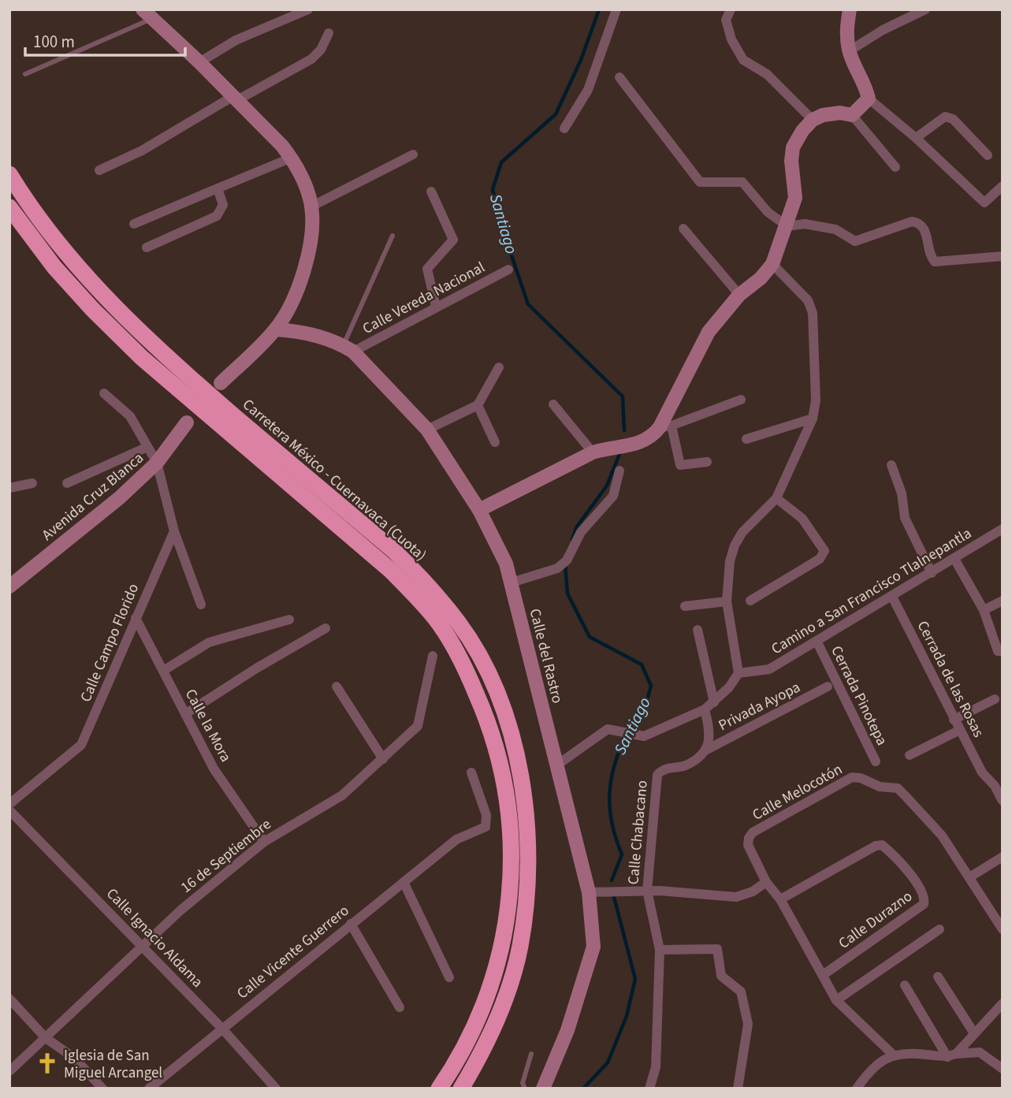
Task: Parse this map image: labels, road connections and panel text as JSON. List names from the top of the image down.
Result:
{
  "streets": {
    "highway": ["Carretera México - Cuernavaca (Cuota)"],
    "main road": ["Avenida Cruz Blanca", "Calle del Rastro"],
    "street": [
      "Calle Vereda Nacional",
      "Camino a San Francisco Tlalnepantla",
      "Calle Campo Florido",
      "Cerrada de las Rosas",
      "Cerrada Pinotepa",
      "Privada Ayopa",
      "Calle la Mora",
      "Calle Melocotón",
      "Calle Chabacano",
      "16 de Septiembre",
      "Calle Durazno",
      "Calle Ignacio Aldama",
      "Calle Vicente Guerrero"
    ]
  },
  "crossings": [
    ["Calle Vereda Nacional", "Calle del Rastro"],
    ["Camino a San Francisco Tlalnepantla", "Cerrada de las Rosas"],
    ["Camino a San Francisco Tlalnepantla", "Cerrada Pinotepa"],
    ["Calle Campo Florido", "Calle la Mora"],
    ["Privada Ayopa", "Calle Chabacano"],
    ["Calle la Mora", "16 de Septiembre"],
    ["Calle Melocotón", "Calle Durazno"],
    ["16 de Septiembre", "Calle Ignacio Aldama"],
    ["Calle Ignacio Aldama", "Calle Vicente Guerrero"]
  ],
  "water": ["Santiago"],
  "places": {
    "church": ["Iglesia de San Miguel Arcangel"]
  },
  "scale_bar": "100 m"
}
